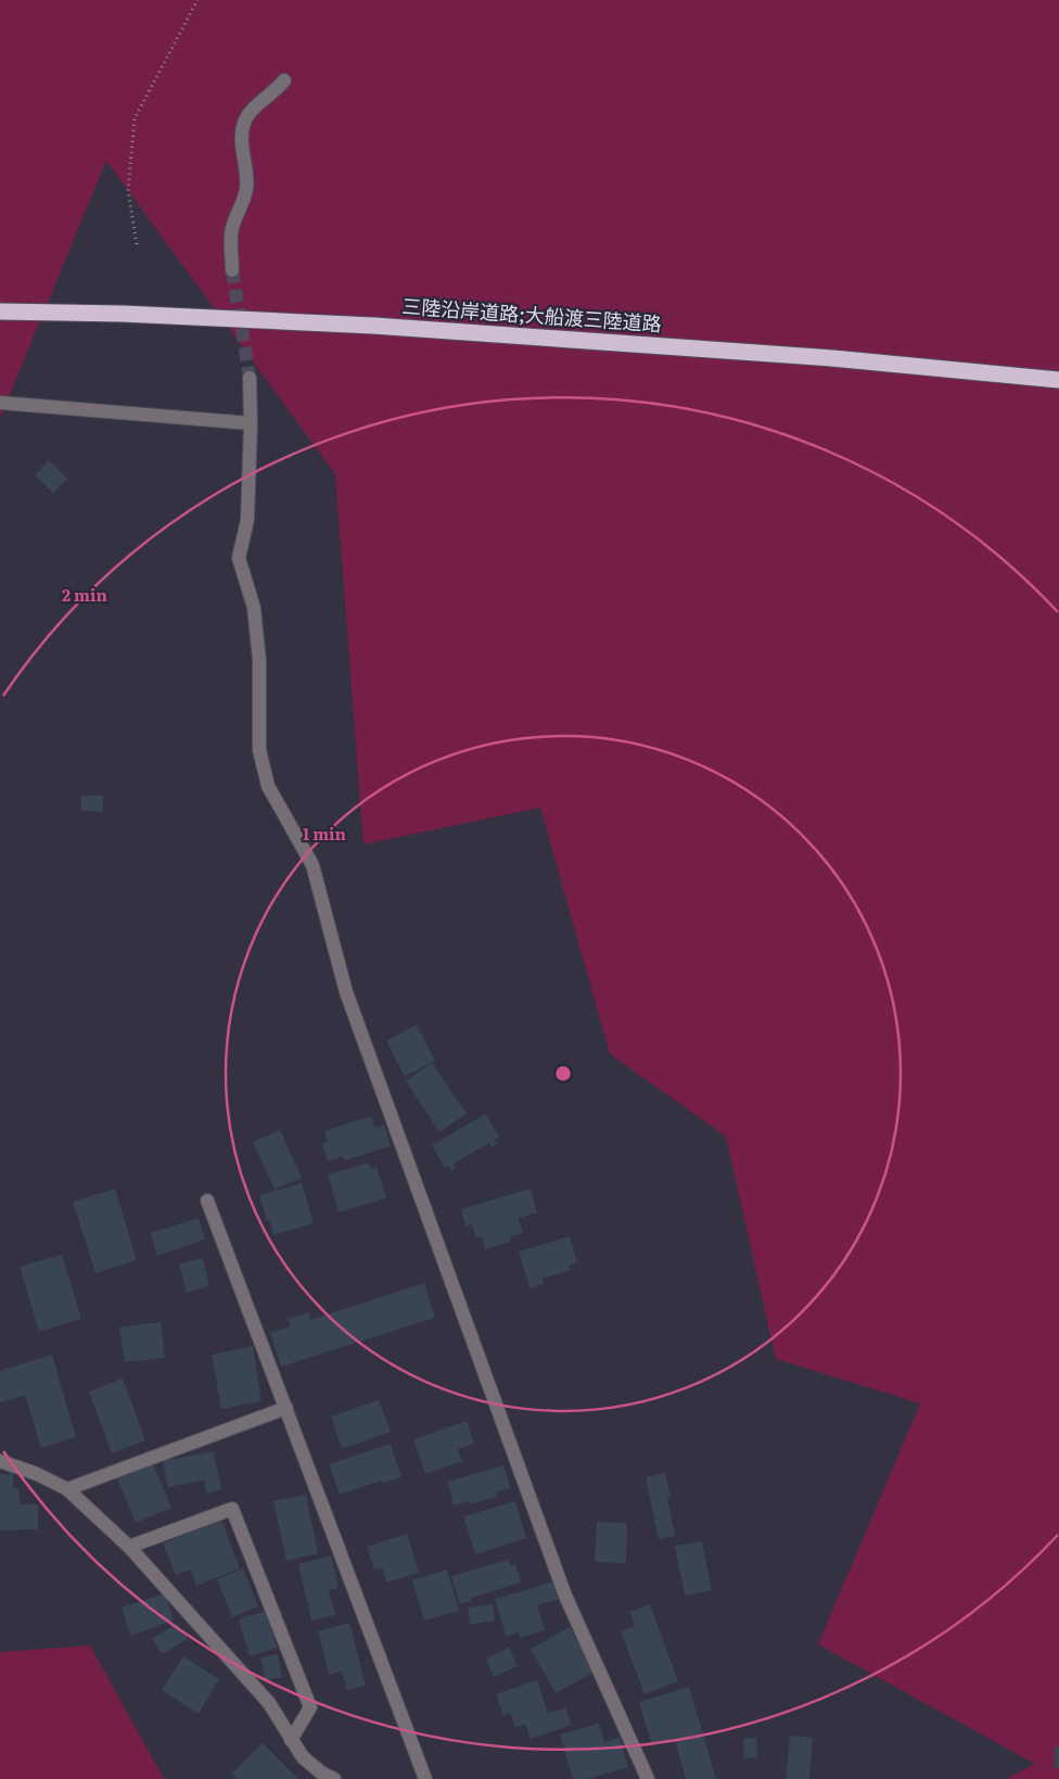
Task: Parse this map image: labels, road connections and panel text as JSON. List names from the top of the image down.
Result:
{
  "streets": {
    "highway": ["三陸沿岸道路;大船渡三陸道路"]
  },
  "rings": ["2 min", "1 min"]
}
